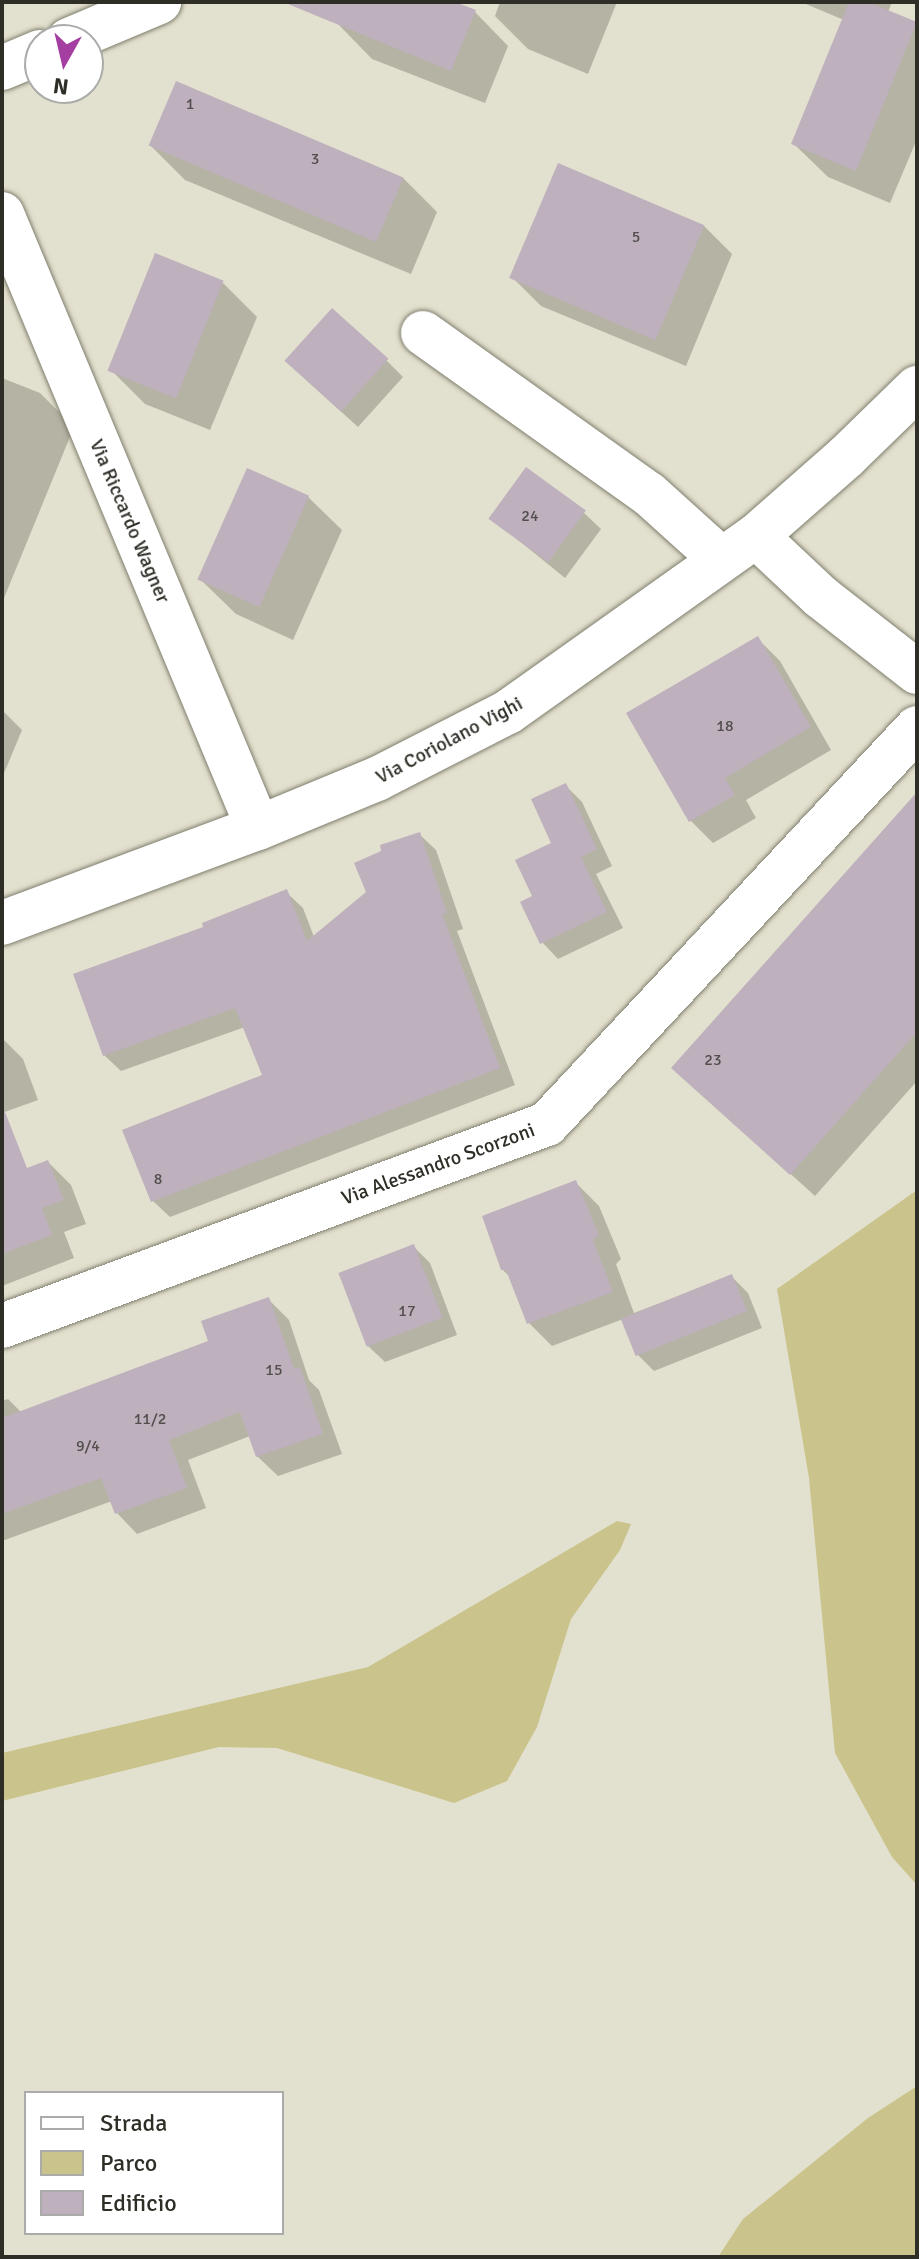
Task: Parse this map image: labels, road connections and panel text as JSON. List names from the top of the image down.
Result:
{
  "streets": {
    "street": ["Via Riccardo Wagner", "Via Coriolano Vighi", "Via Alessandro Scorzoni"]
  },
  "crossings": [
    ["Via Riccardo Wagner", "Via Coriolano Vighi"]
  ],
  "house_numbers": [
    "1",
    "3",
    "5",
    "24",
    "18",
    "23",
    "8",
    "17",
    "15",
    "11/2",
    "9/4"
  ],
  "legend": ["Strada", "Parco", "Edificio"],
  "north": "bottom"
}
